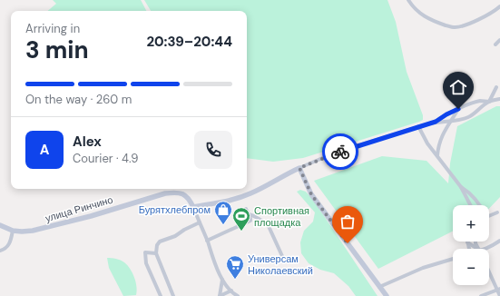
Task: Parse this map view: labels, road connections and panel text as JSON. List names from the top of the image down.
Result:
{
  "streets": {
    "street": ["улица Ринчино"]
  },
  "places": {
    "shop": ["Бурятхлебпром"],
    "sports": ["Спортивная площадка"],
    "supermarket": ["Универсам Николаевский"]
  },
  "page": {
    "heading": ["3 min", "Arriving in", "20:39–20:44"],
    "panel": ["Alex", "Courier · 4.9"],
    "bar": "On the way · 260 m",
    "round": "A",
    "map_buttons": ["+", "−"]
  }
}
